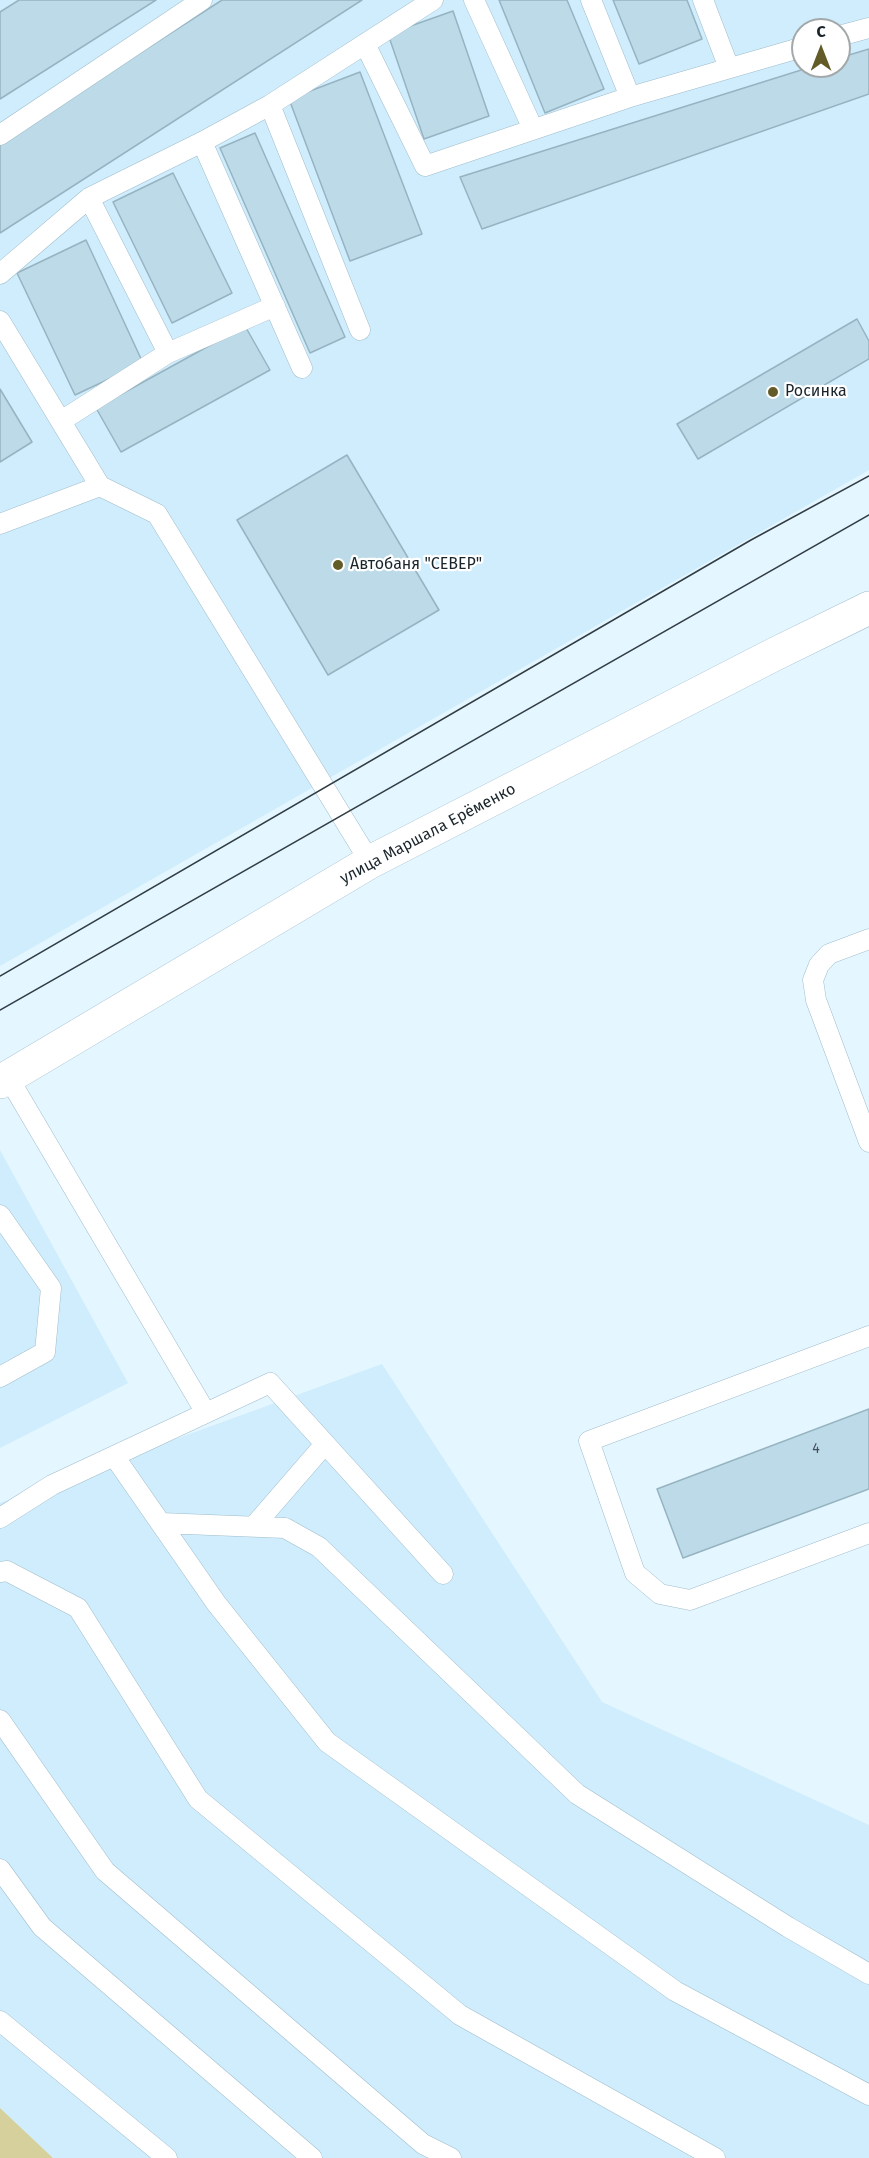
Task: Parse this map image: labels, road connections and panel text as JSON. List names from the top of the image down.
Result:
{
  "streets": {
    "main road": ["улица Маршала Ерёменко"]
  },
  "places": ["Росинка", "Автобаня \"СЕВЕР\""],
  "house_numbers": ["4"],
  "north": "top"
}
